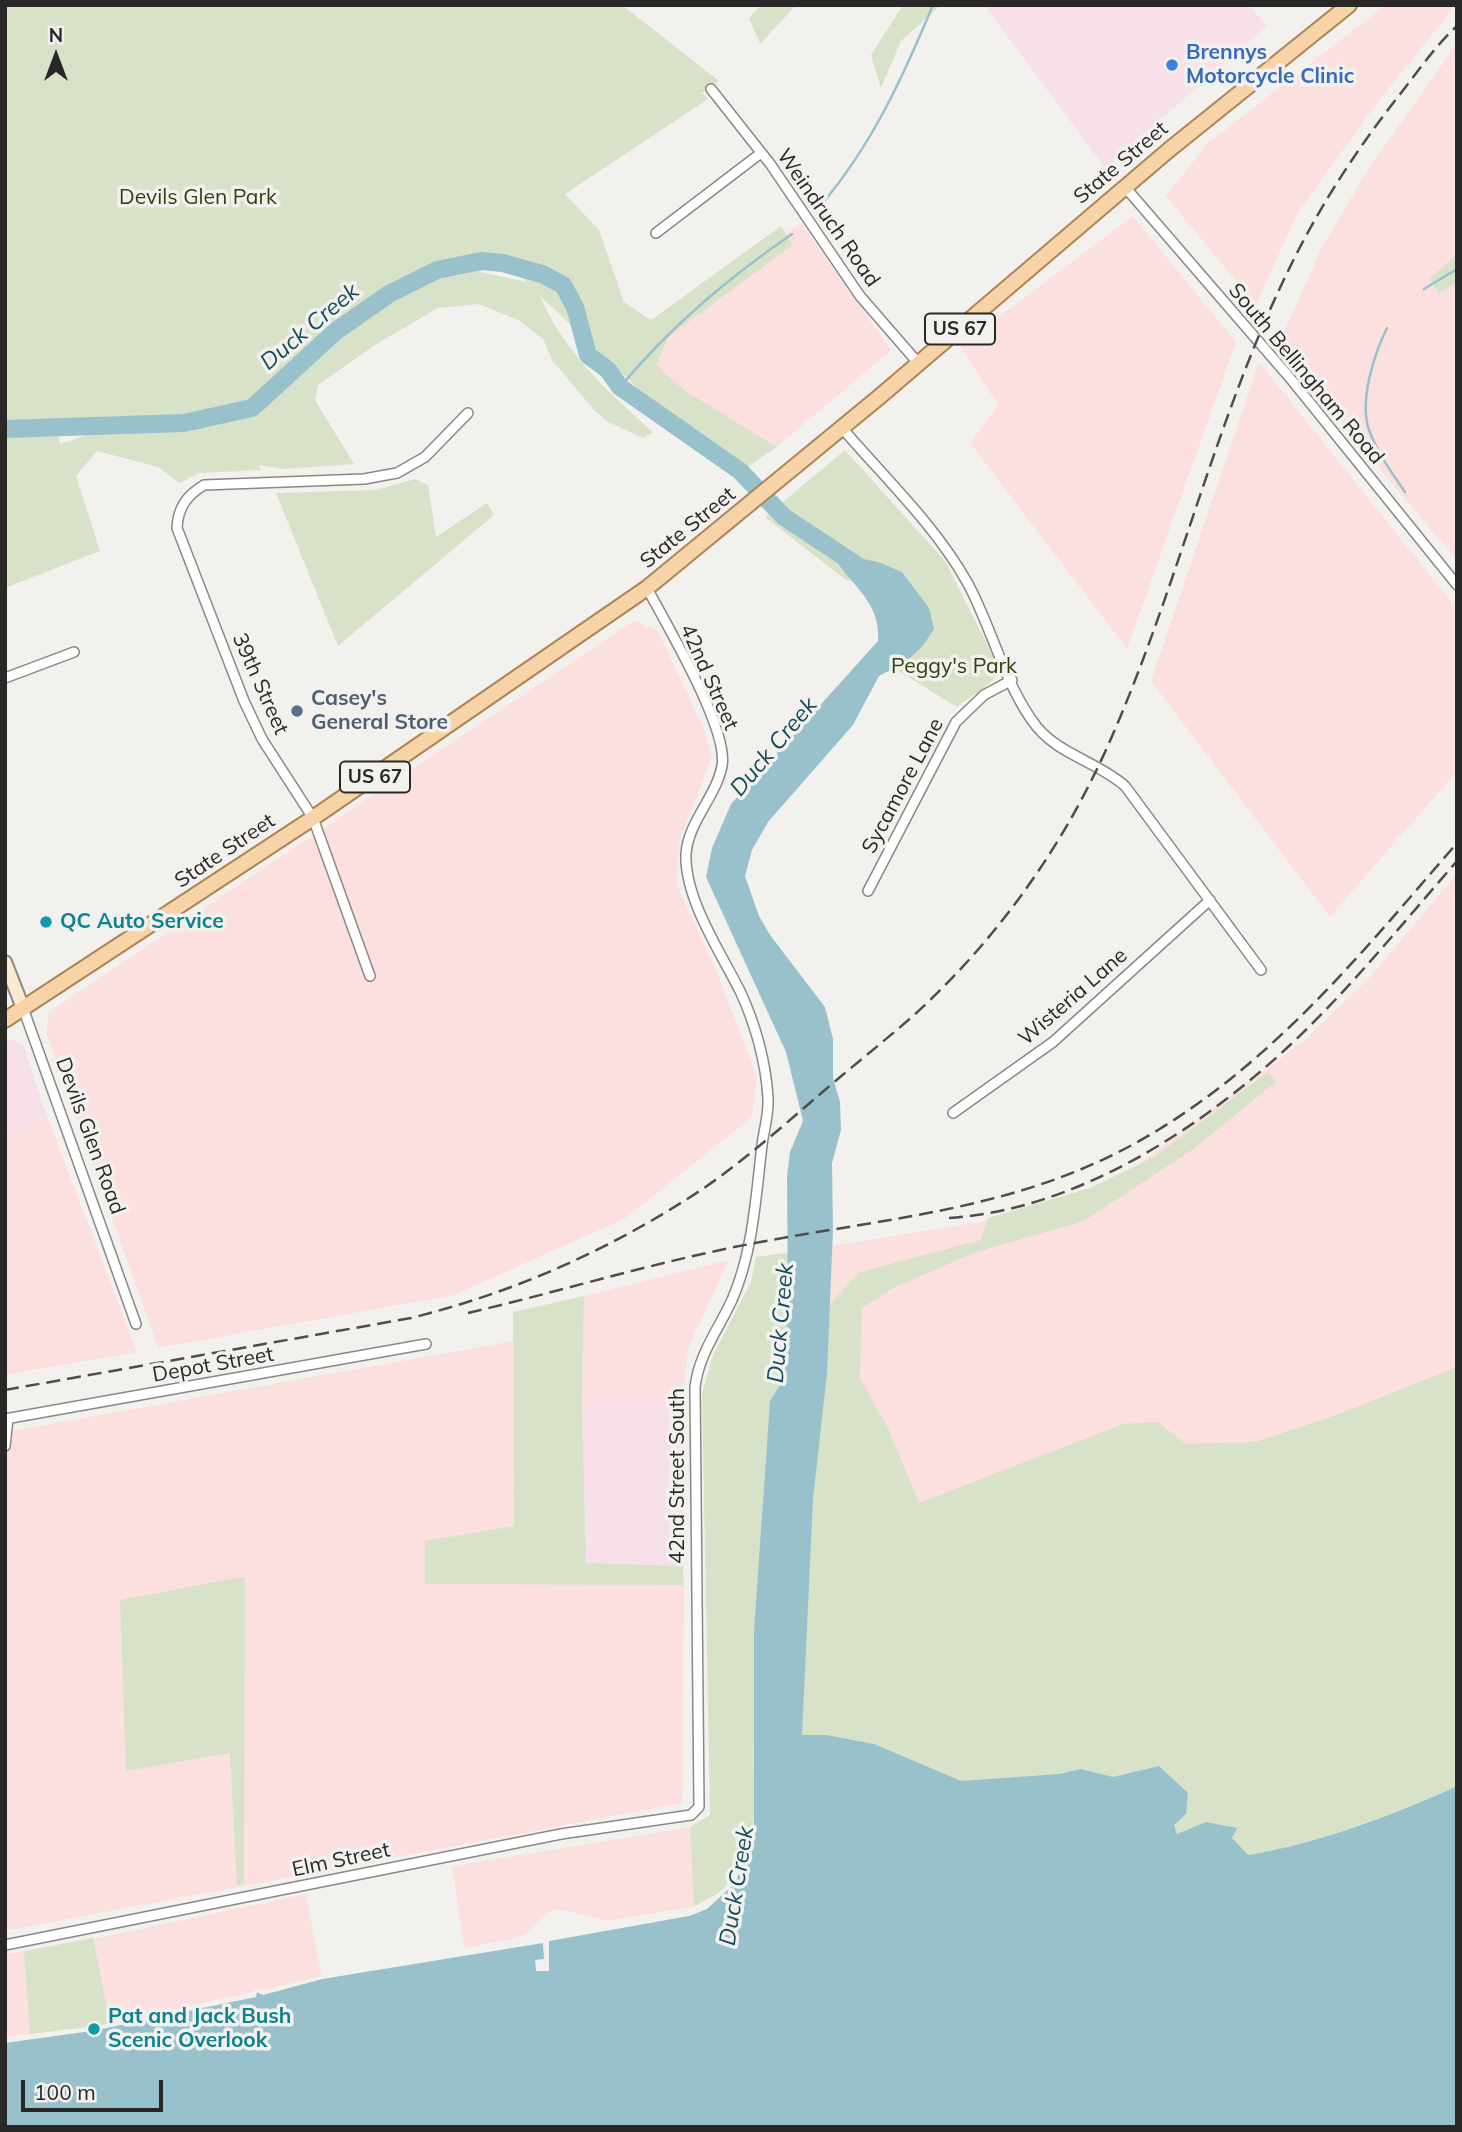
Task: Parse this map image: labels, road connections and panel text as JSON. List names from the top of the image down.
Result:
{
  "streets": {
    "main road": ["State Street", "US 67", "Devils Glen Road"],
    "street": [
      "Weindruch Road",
      "South Bellingham Road",
      "42nd Street",
      "39th Street",
      "Sycamore Lane",
      "Wisteria Lane",
      "Depot Street",
      "42nd Street South",
      "Elm Street"
    ]
  },
  "crossings": [
    ["State Street", "Weindruch Road"],
    ["State Street", "South Bellingham Road"],
    ["State Street", "42nd Street"],
    ["State Street", "39th Street"],
    ["State Street", "Devils Glen Road"],
    ["42nd Street", "42nd Street South"],
    ["42nd Street South", "Elm Street"]
  ],
  "water": ["Duck Creek"],
  "parks": ["Devils Glen Park", "Peggy's Park"],
  "places": [
    "Brennys Motorcycle Clinic",
    "Casey's General Store",
    "QC Auto Service",
    "Pat and Jack Bush Scenic Overlook"
  ],
  "scale_bar": "100 m",
  "north": "top"
}
